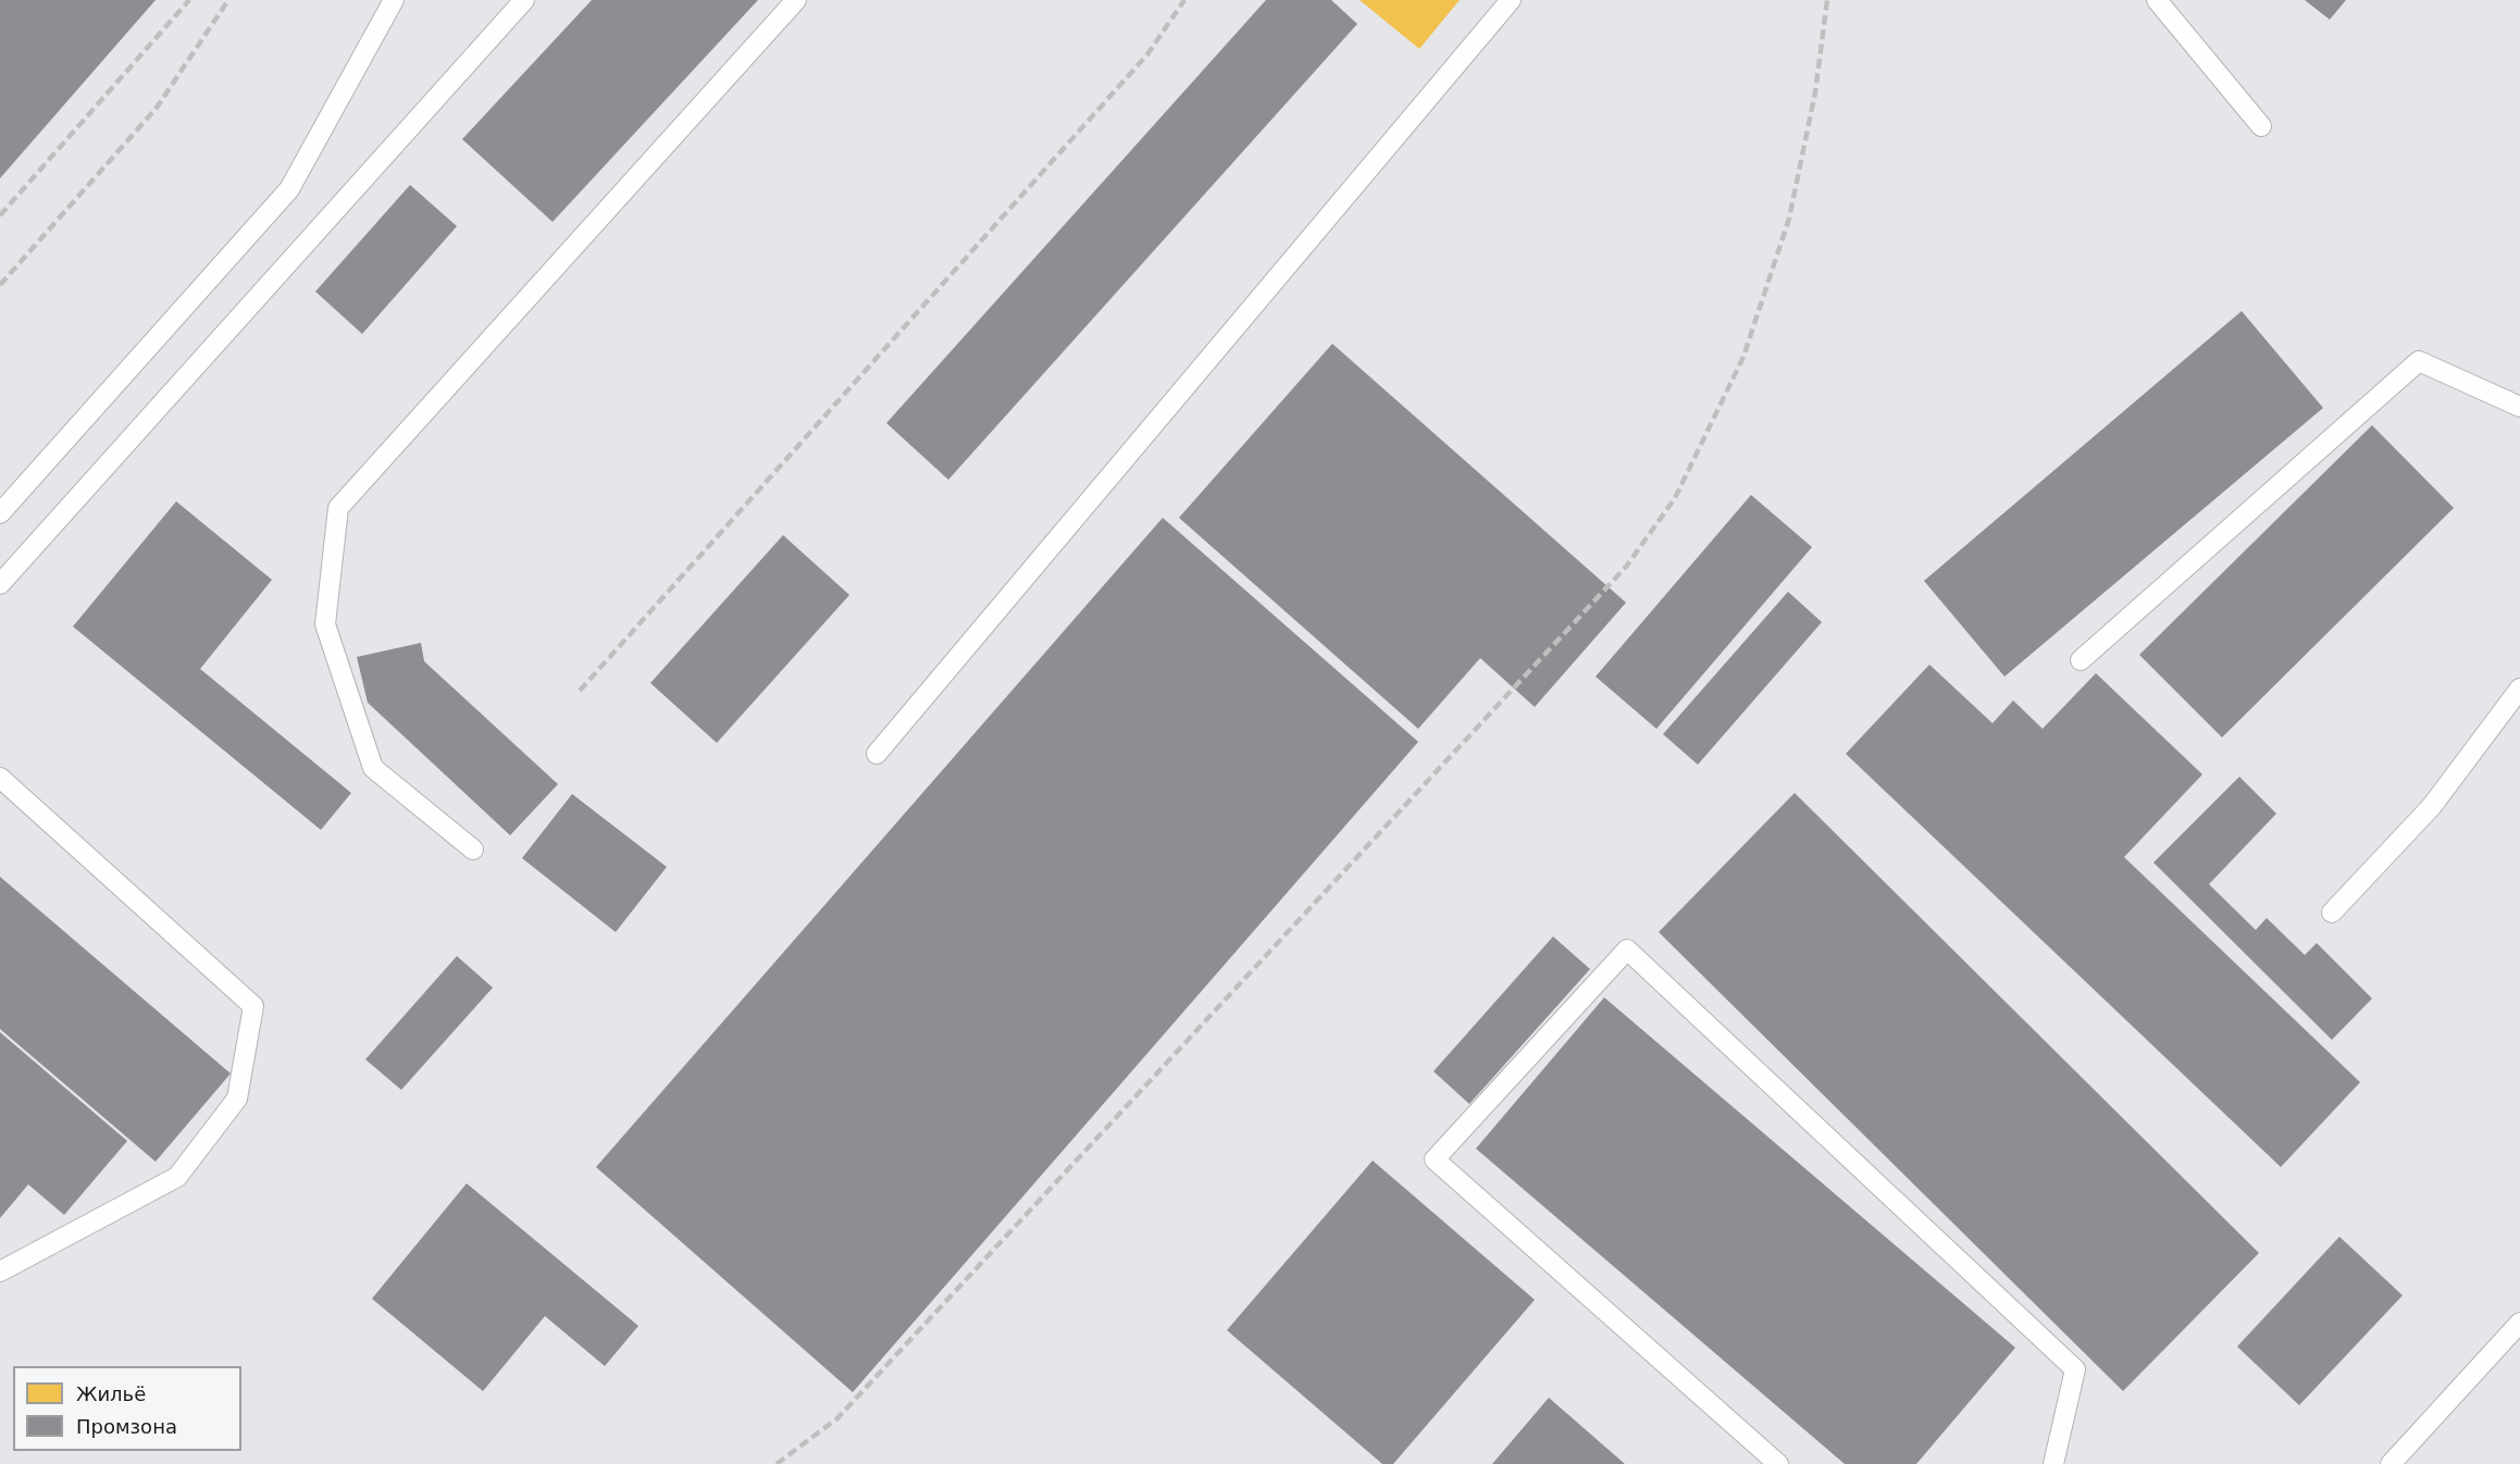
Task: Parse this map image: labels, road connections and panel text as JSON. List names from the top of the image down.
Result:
{
  "legend": ["Жильё", "Промзона"]
}
